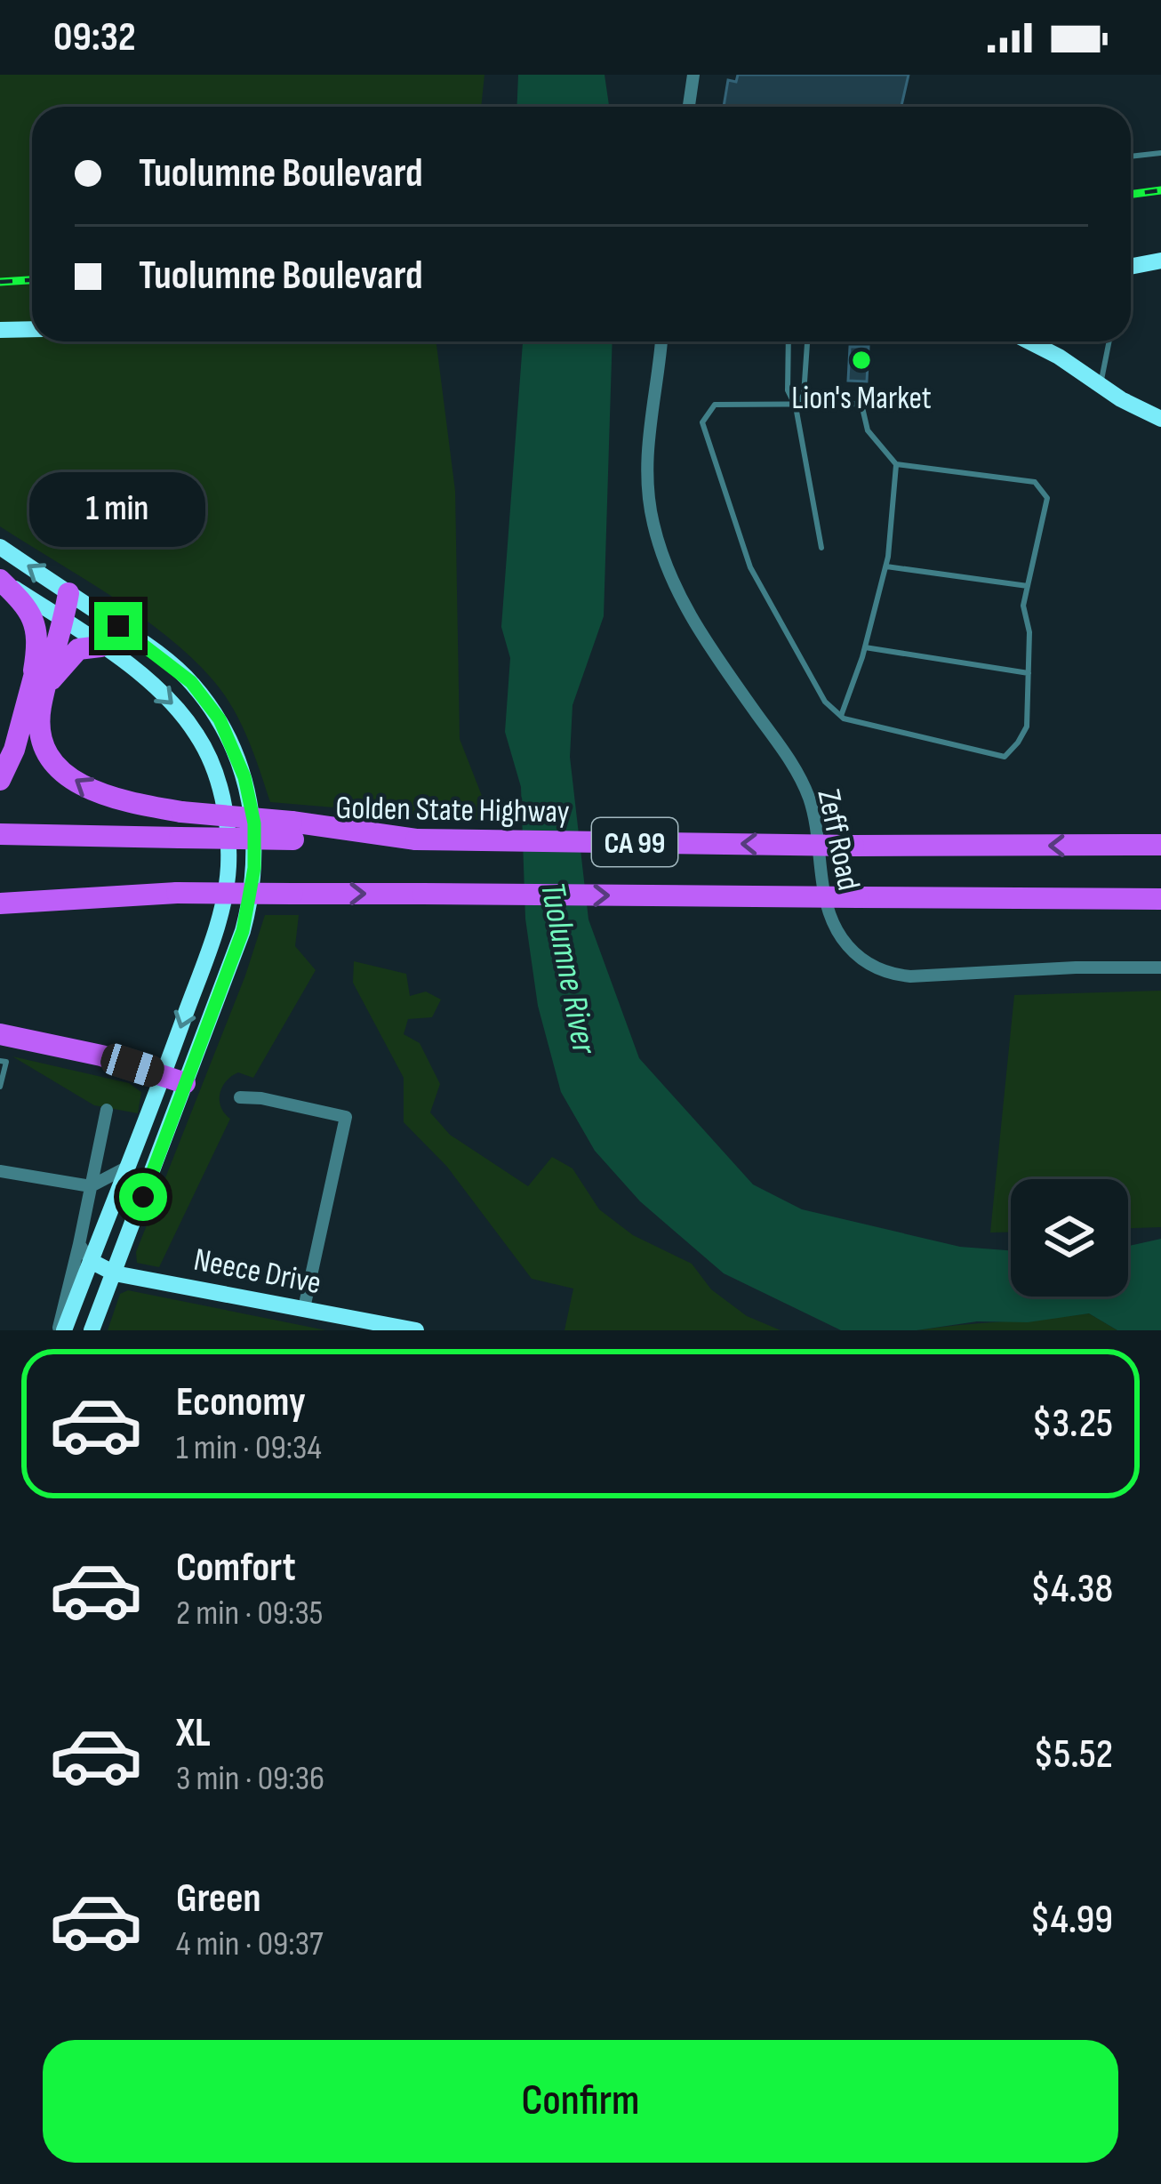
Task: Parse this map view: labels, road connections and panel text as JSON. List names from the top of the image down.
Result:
{
  "streets": {
    "highway": ["Golden State Highway", "CA 99"],
    "main road": ["Neece Drive"],
    "street": ["Zeff Road"]
  },
  "water": ["Tuolumne River"],
  "places": ["Lion's Market"],
  "page": {
    "status": "09:32",
    "banner": ["Tuolumne Boulevard", "Tuolumne Boulevard"],
    "bubble": "1 min",
    "list": [
      {
        "name": "Economy",
        "note": "1 min · 09:34",
        "value": "$3.25"
      },
      {
        "name": "Comfort",
        "note": "2 min · 09:35",
        "value": "$4.38"
      },
      {
        "name": "XL",
        "note": "3 min · 09:36",
        "value": "$5.52"
      },
      {
        "name": "Green",
        "note": "4 min · 09:37",
        "value": "$4.99"
      }
    ],
    "buttons": "Confirm"
  }
}
